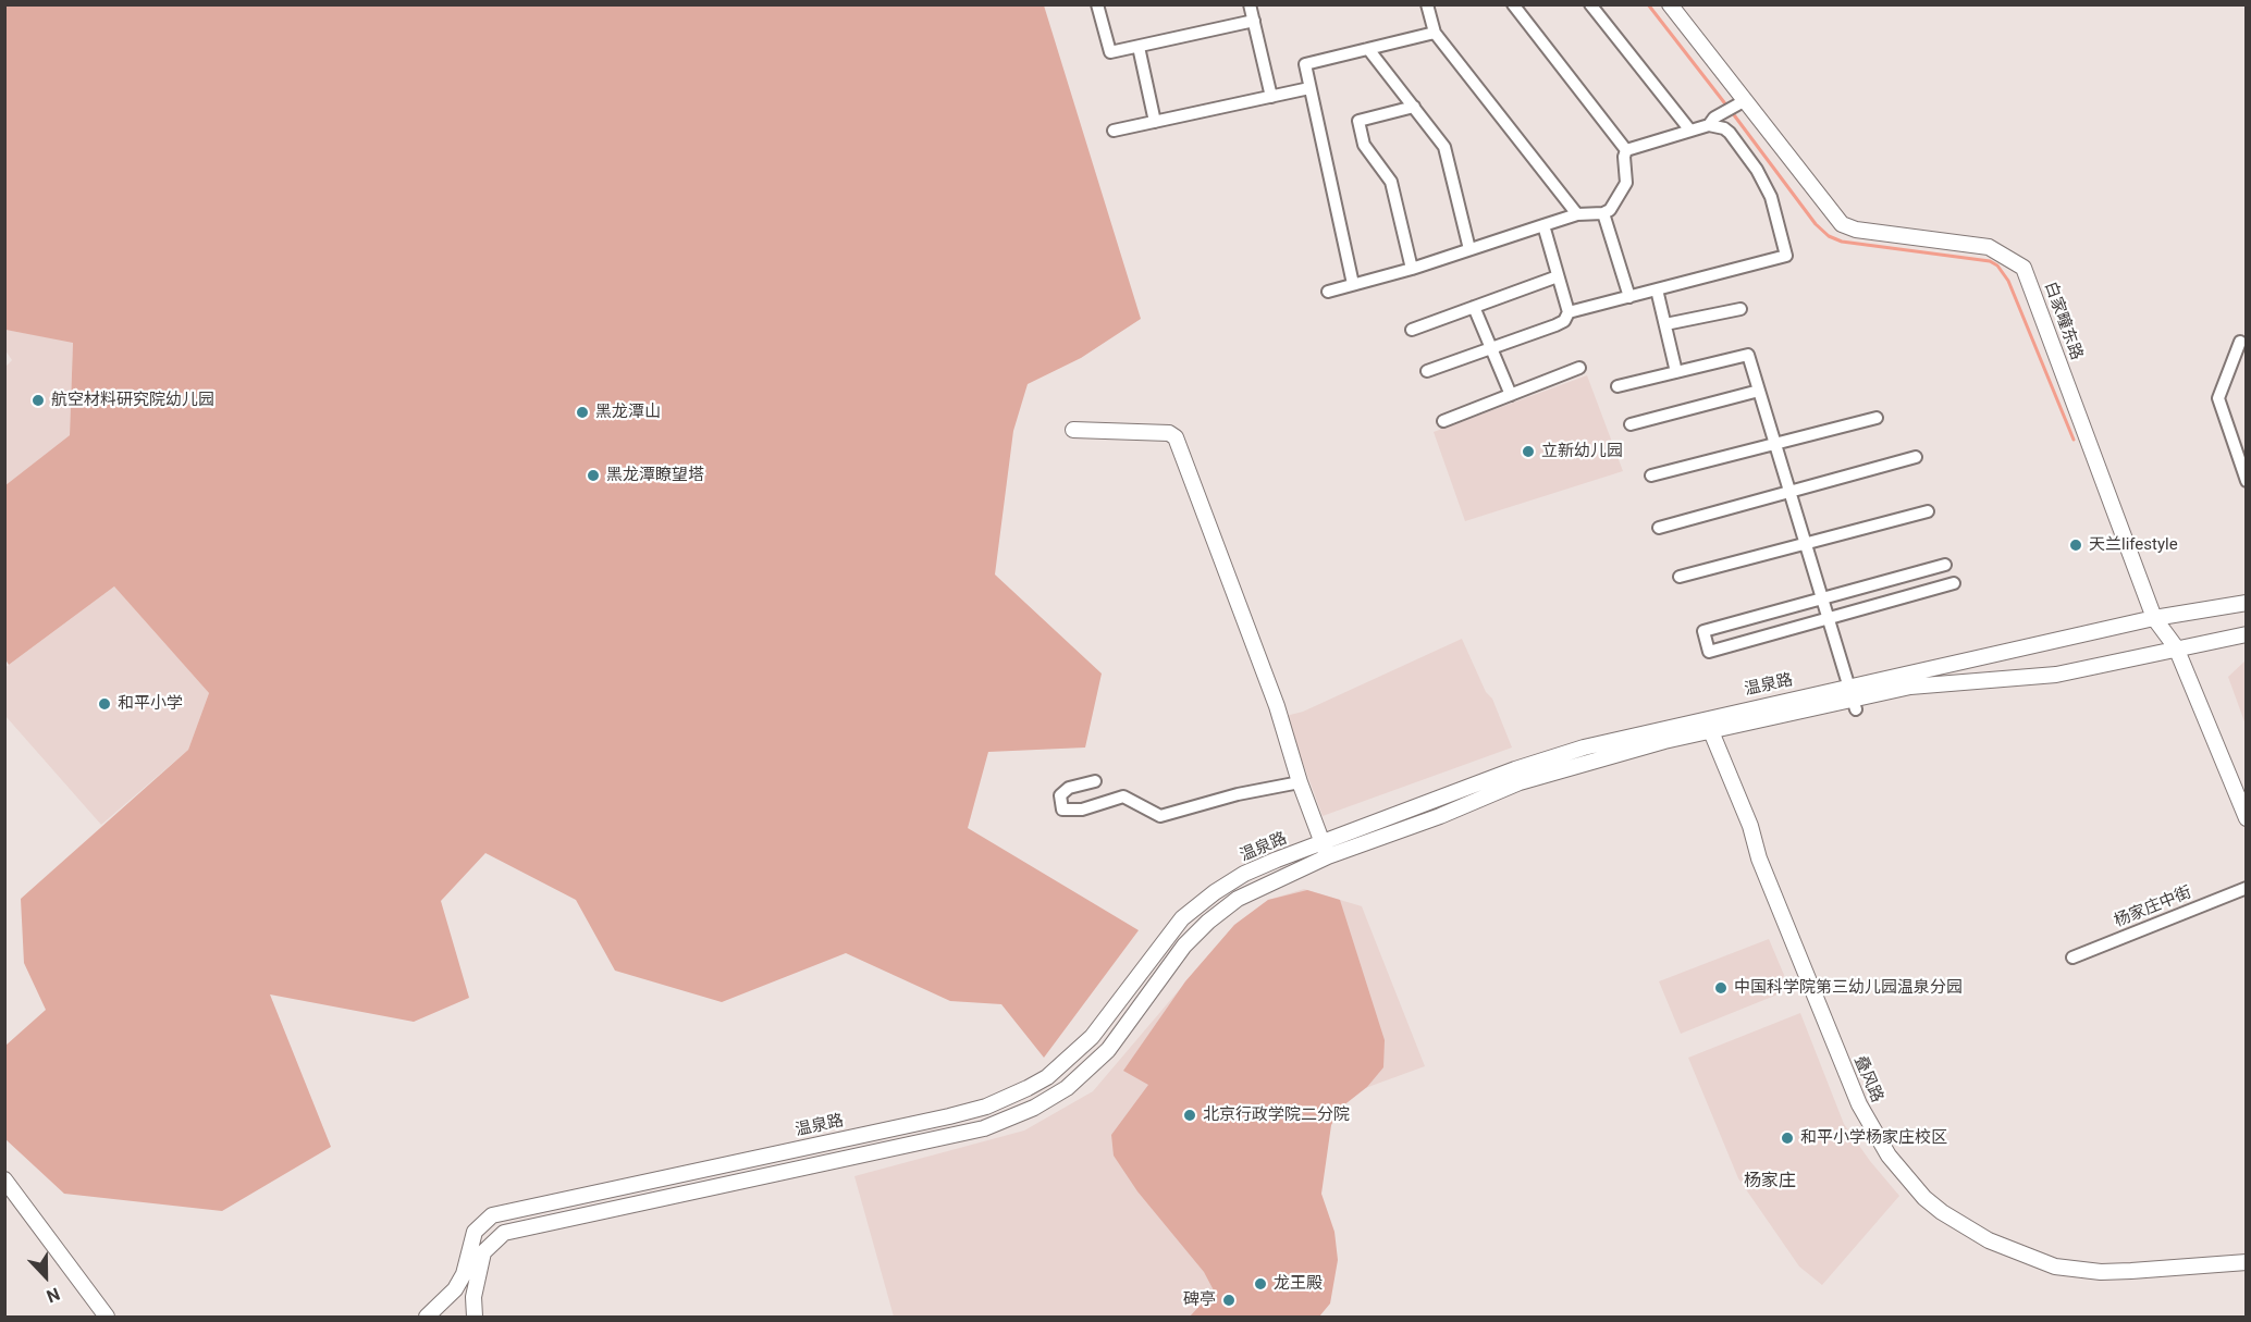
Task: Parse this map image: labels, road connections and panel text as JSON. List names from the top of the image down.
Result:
{
  "streets": {
    "main road": ["白家疃东路", "温泉路", "叠风路"],
    "street": ["杨家庄中街"]
  },
  "crossings": [
    ["白家疃东路", "温泉路"],
    ["温泉路", "叠风路"]
  ],
  "districts": ["杨家庄"],
  "places": [
    "航空材料研究院幼儿园",
    "黑龙潭山",
    "立新幼儿园",
    "黑龙潭瞭望塔",
    "天兰lifestyle",
    "和平小学",
    "中国科学院第三幼儿园温泉分园",
    "北京行政学院二分院",
    "和平小学杨家庄校区",
    "龙王殿",
    "碑亭"
  ],
  "north": "bottom"
}
